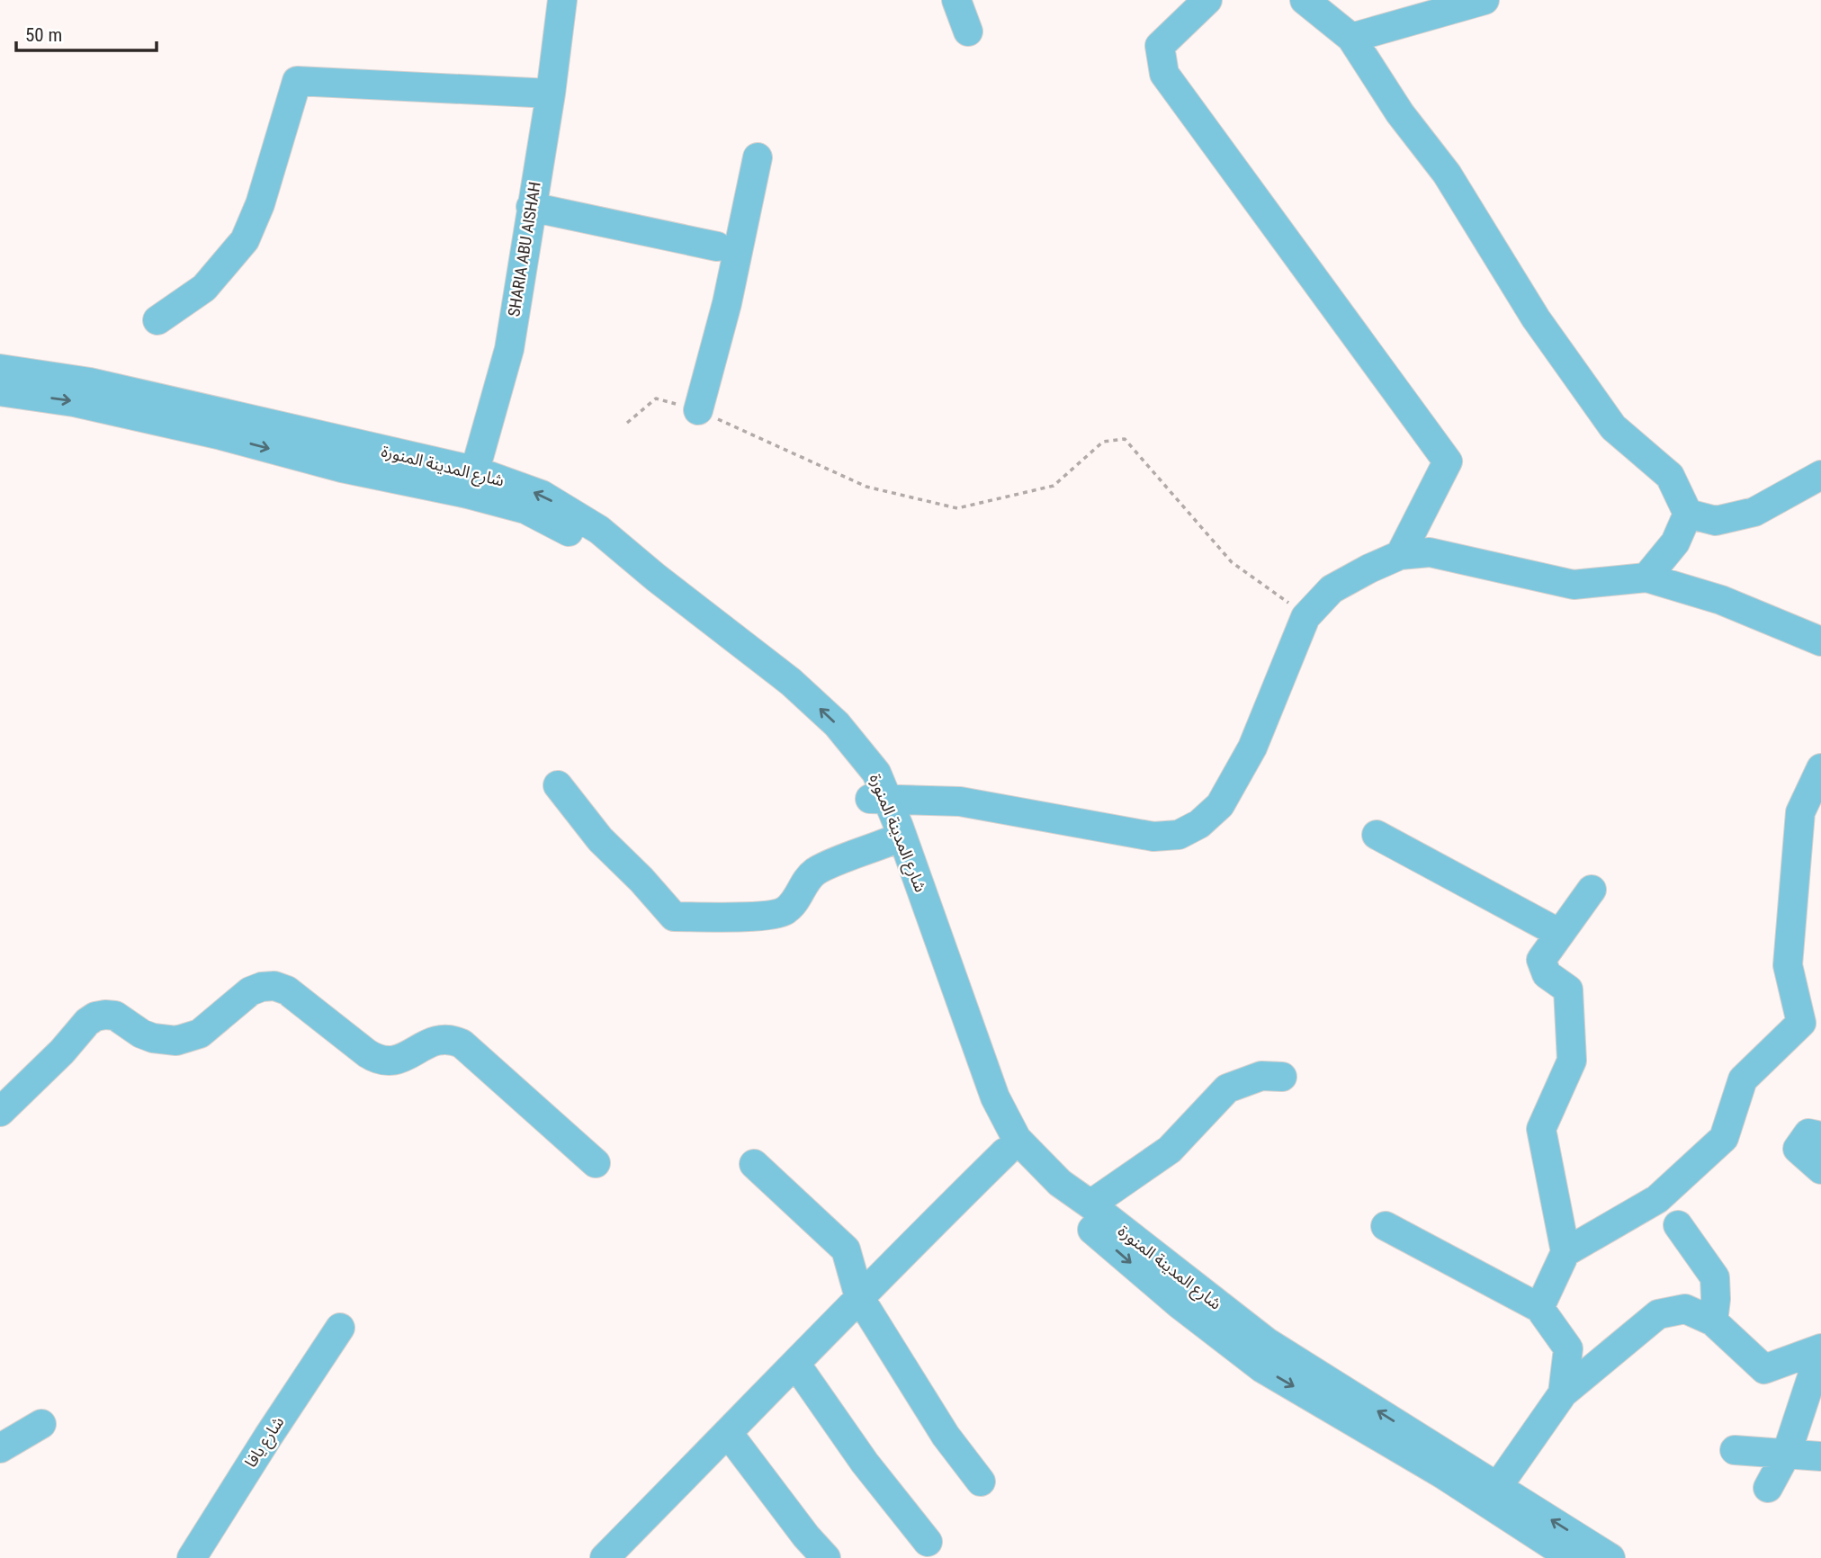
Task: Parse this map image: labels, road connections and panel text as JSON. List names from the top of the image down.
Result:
{
  "streets": {
    "street": ["SHARIA ABU AISHAH", "شارع المدينة المنورة", "شارع يافا"]
  },
  "crossings": [
    ["SHARIA ABU AISHAH", "شارع المدينة المنورة"]
  ],
  "scale_bar": "50 m"
}
